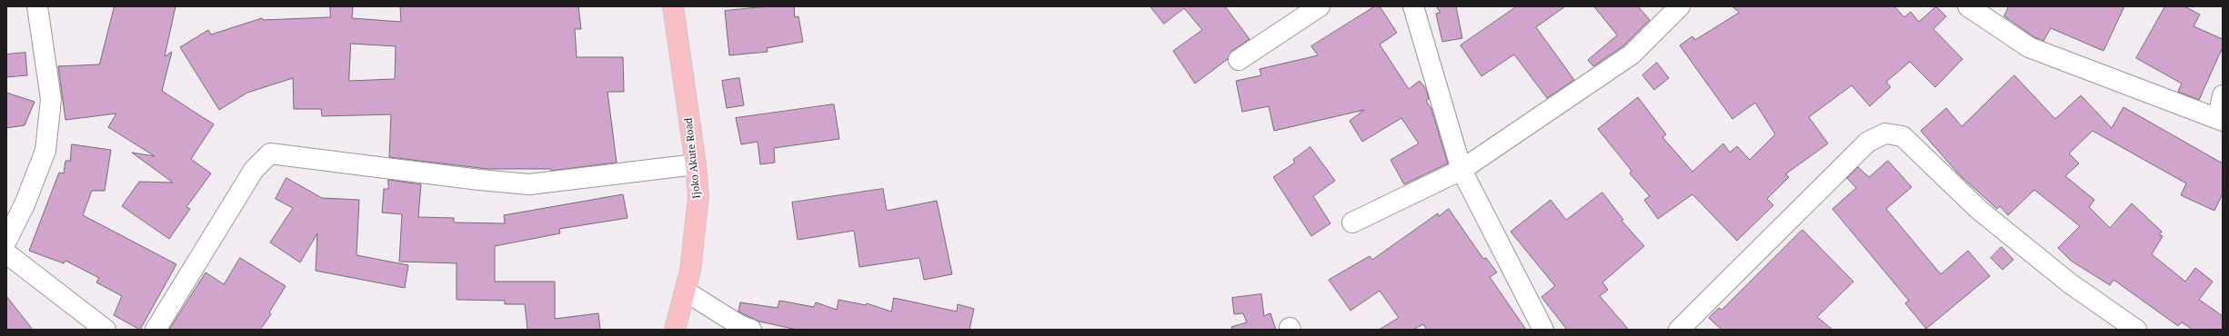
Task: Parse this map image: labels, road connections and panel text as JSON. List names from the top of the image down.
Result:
{
  "streets": {
    "main road": ["Ijoko Akute Road"]
  }
}
